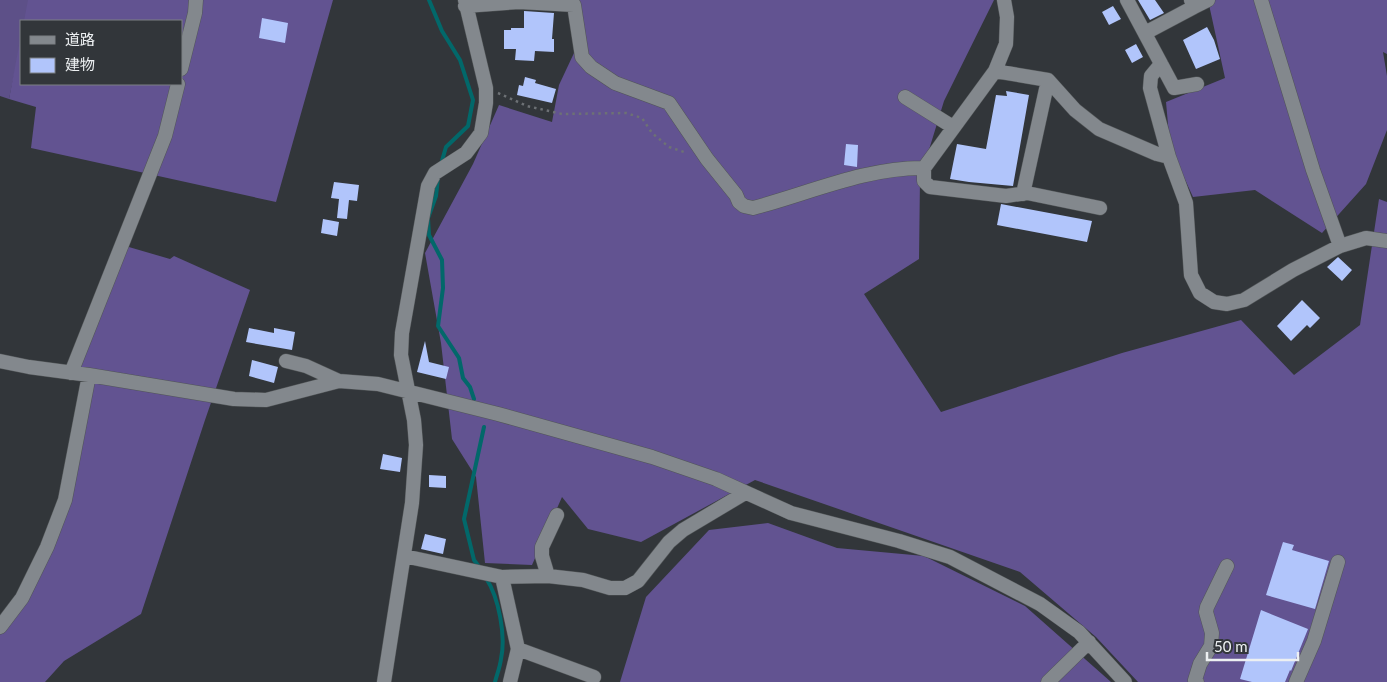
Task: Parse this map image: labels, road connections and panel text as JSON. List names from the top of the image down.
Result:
{
  "legend": ["道路", "建物"],
  "scale_bar": "50 m"
}
